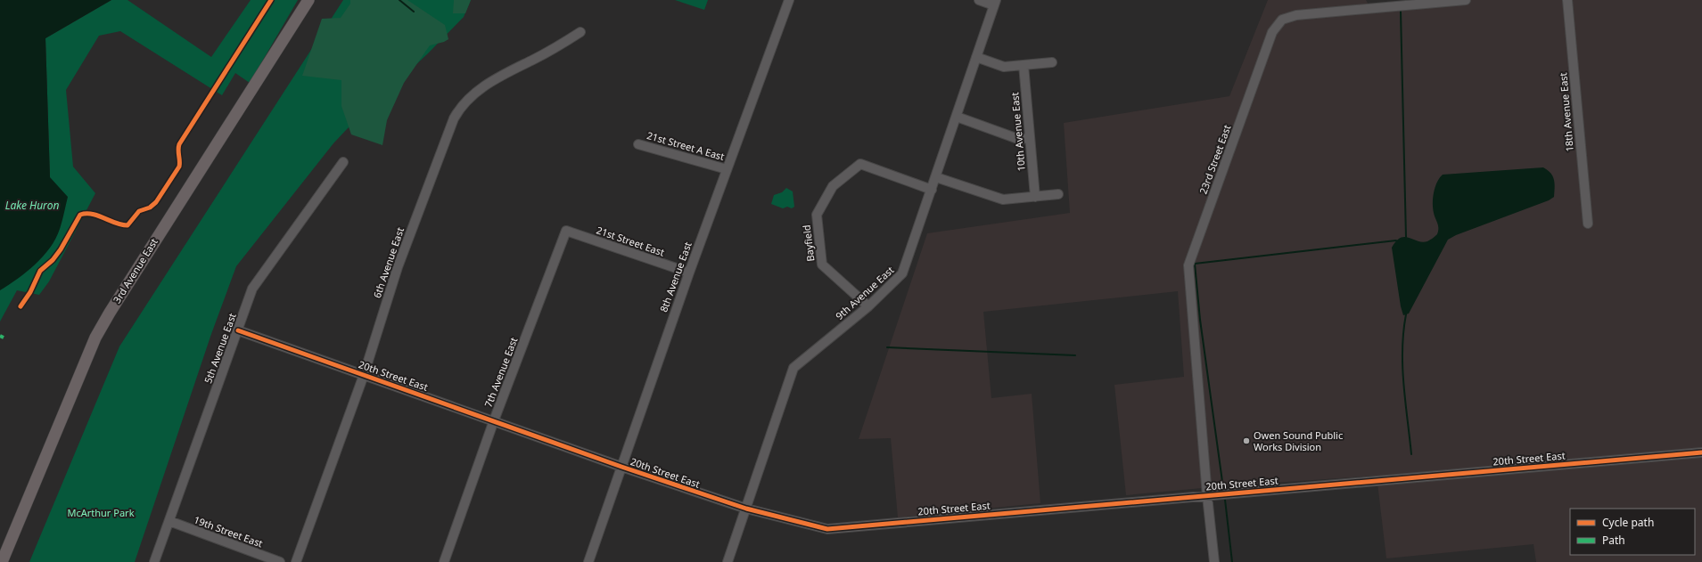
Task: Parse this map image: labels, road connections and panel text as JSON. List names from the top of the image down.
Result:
{
  "streets": {
    "main road": ["3rd Avenue East"],
    "street": [
      "18th Avenue East",
      "10th Avenue East",
      "21st Street A East",
      "23rd Street East",
      "21st Street East",
      "Bayfield",
      "6th Avenue East",
      "8th Avenue East",
      "9th Avenue East",
      "5th Avenue East",
      "7th Avenue East",
      "20th Street East",
      "19th Street East"
    ]
  },
  "crossings": [
    ["21st Street A East", "8th Avenue East"],
    ["23rd Street East", "20th Street East"],
    ["21st Street East", "8th Avenue East"],
    ["21st Street East", "7th Avenue East"],
    ["Bayfield", "9th Avenue East"],
    ["6th Avenue East", "20th Street East"],
    ["8th Avenue East", "20th Street East"],
    ["9th Avenue East", "20th Street East"],
    ["5th Avenue East", "20th Street East"],
    ["5th Avenue East", "19th Street East"],
    ["7th Avenue East", "20th Street East"]
  ],
  "water": ["Lake Huron"],
  "parks": ["McArthur Park"],
  "places": ["Owen Sound Public Works Division"],
  "legend": ["Cycle path", "Path"]
}
